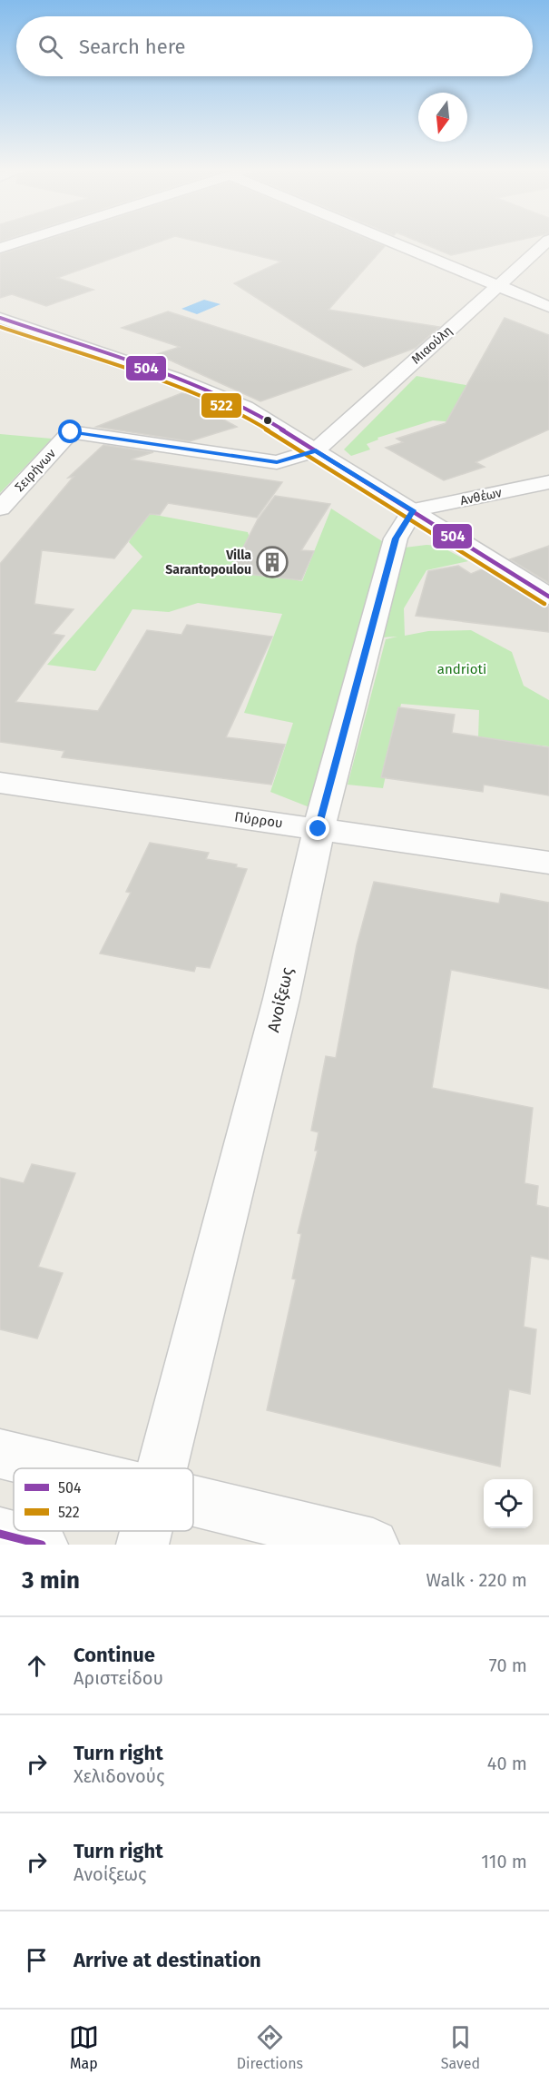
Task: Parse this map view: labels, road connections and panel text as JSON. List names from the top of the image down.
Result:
{
  "streets": {
    "street": [
      "Μιαούλη",
      "Σειρήνων",
      "Ανθέων",
      "Πύρρου",
      "Ανοίξεως"
    ]
  },
  "crossings": [
    ["Μιαούλη", "Σειρήνων"],
    ["Ανθέων", "Ανοίξεως"],
    ["Πύρρου", "Ανοίξεως"]
  ],
  "parks": ["andrioti"],
  "places": {
    "building": ["Villa Sarantopoulou"]
  },
  "lines": ["transit line 504", "transit line 522"],
  "legend": ["504", "522"],
  "north": "bottom",
  "page": {
    "search": "Search here",
    "heading": ["3 min", "Walk · 220 m"],
    "list": [
      ["Continue", "Αριστείδου", "70 m"],
      ["Turn right", "Χελιδονούς", "40 m"],
      ["Turn right", "Ανοίξεως", "110 m"],
      "Arrive at destination"
    ],
    "nav": ["Map", "Directions", "Saved"]
  }
}
